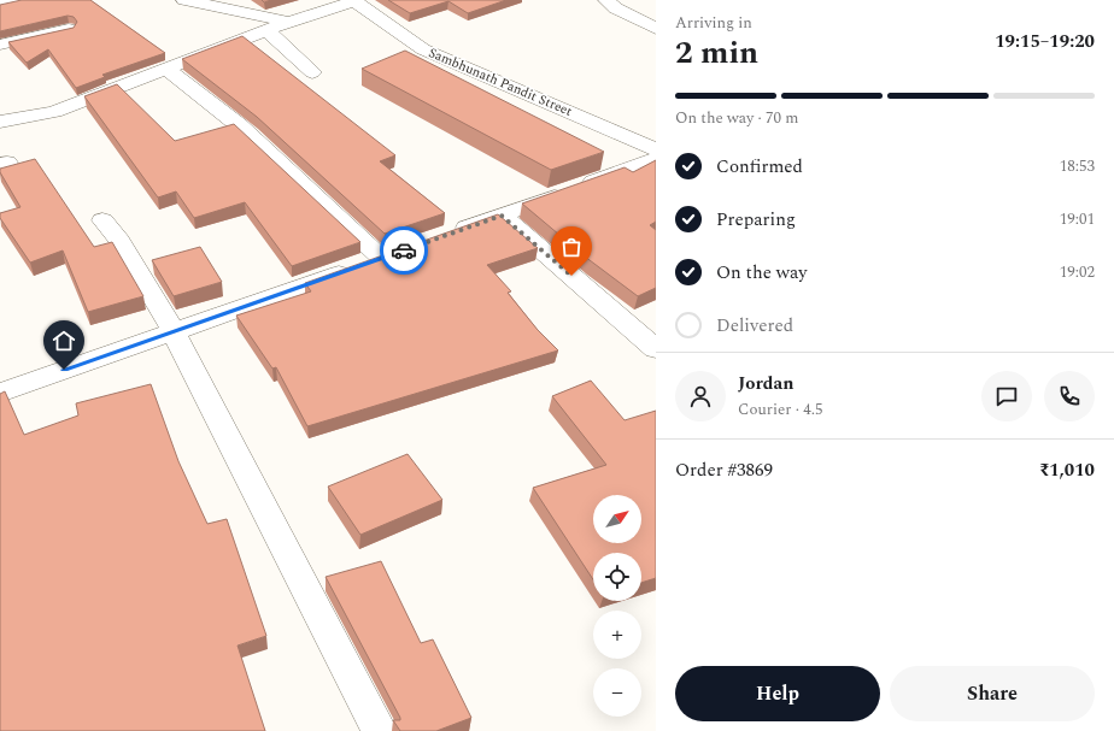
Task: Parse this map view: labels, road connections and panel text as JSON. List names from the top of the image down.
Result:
{
  "streets": {
    "street": ["Sambhunath Pandit Street"]
  },
  "north": "top right",
  "page": {
    "heading": ["2 min", "Arriving in", "19:15–19:20"],
    "panel": [
      "Jordan",
      "Courier · 4.5",
      "Order #3869",
      "₹1,010"
    ],
    "bar": "On the way · 70 m",
    "list": [
      ["Confirmed", "18:53"],
      ["Preparing", "19:01"],
      ["On the way", "19:02"],
      "Delivered"
    ],
    "map_buttons": ["+", "−"],
    "buttons": ["Help", "Share"]
  }
}
